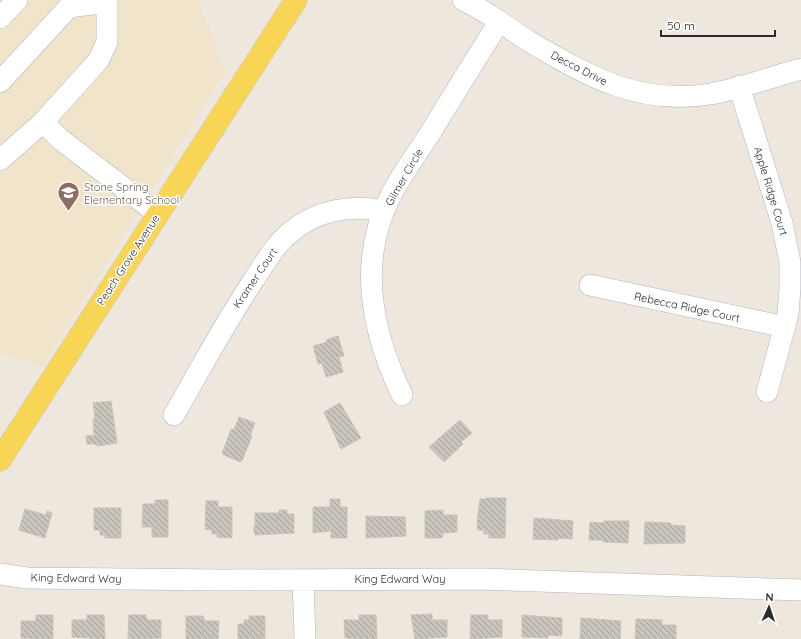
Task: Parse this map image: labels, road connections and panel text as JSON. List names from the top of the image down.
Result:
{
  "streets": {
    "main road": ["Peach Grove Avenue"],
    "street": [
      "Decca Drive",
      "Gilmer Circle",
      "Apple Ridge Court",
      "Kramer Court",
      "Rebecca Ridge Court",
      "King Edward Way"
    ]
  },
  "crossings": [
    ["Decca Drive", "Gilmer Circle"],
    ["Decca Drive", "Apple Ridge Court"],
    ["Gilmer Circle", "Kramer Court"],
    ["Apple Ridge Court", "Rebecca Ridge Court"]
  ],
  "places": {
    "school or university": ["Stone Spring Elementary School"]
  },
  "scale_bar": "50 m",
  "north": "top"
}
